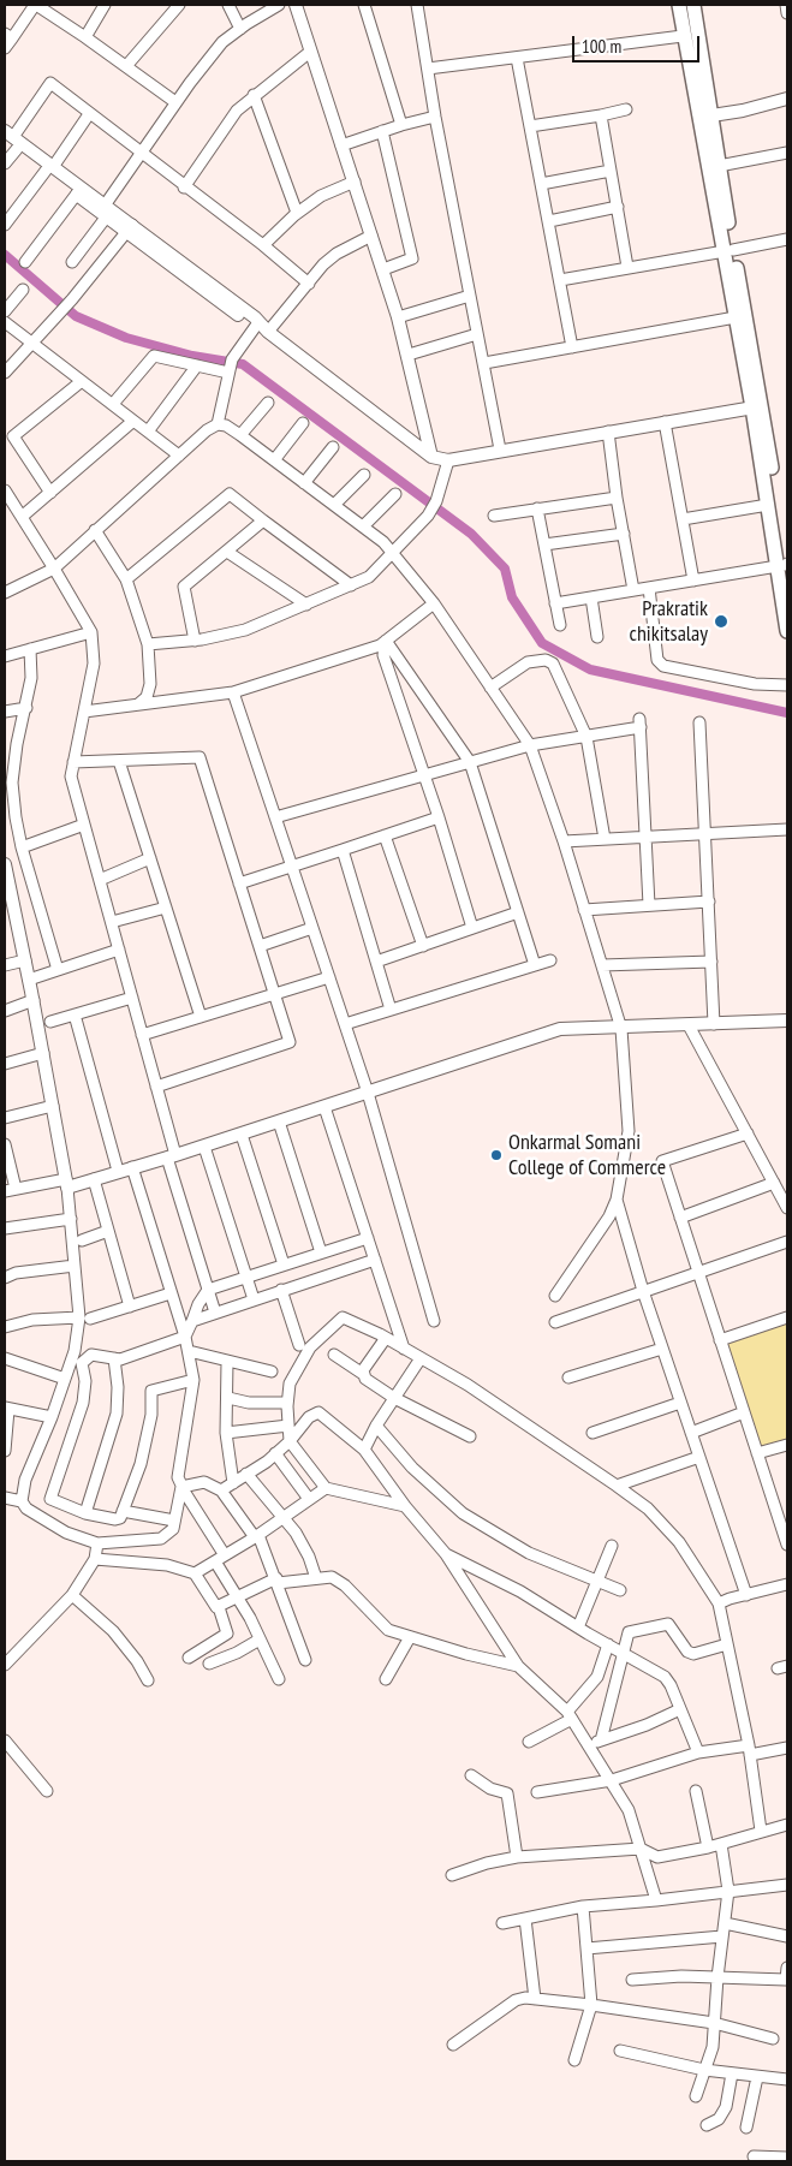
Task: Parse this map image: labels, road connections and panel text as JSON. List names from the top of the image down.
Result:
{
  "places": ["Prakratik chikitsalay", "Onkarmal Somani College of Commerce"],
  "scale_bar": "100 m"
}
